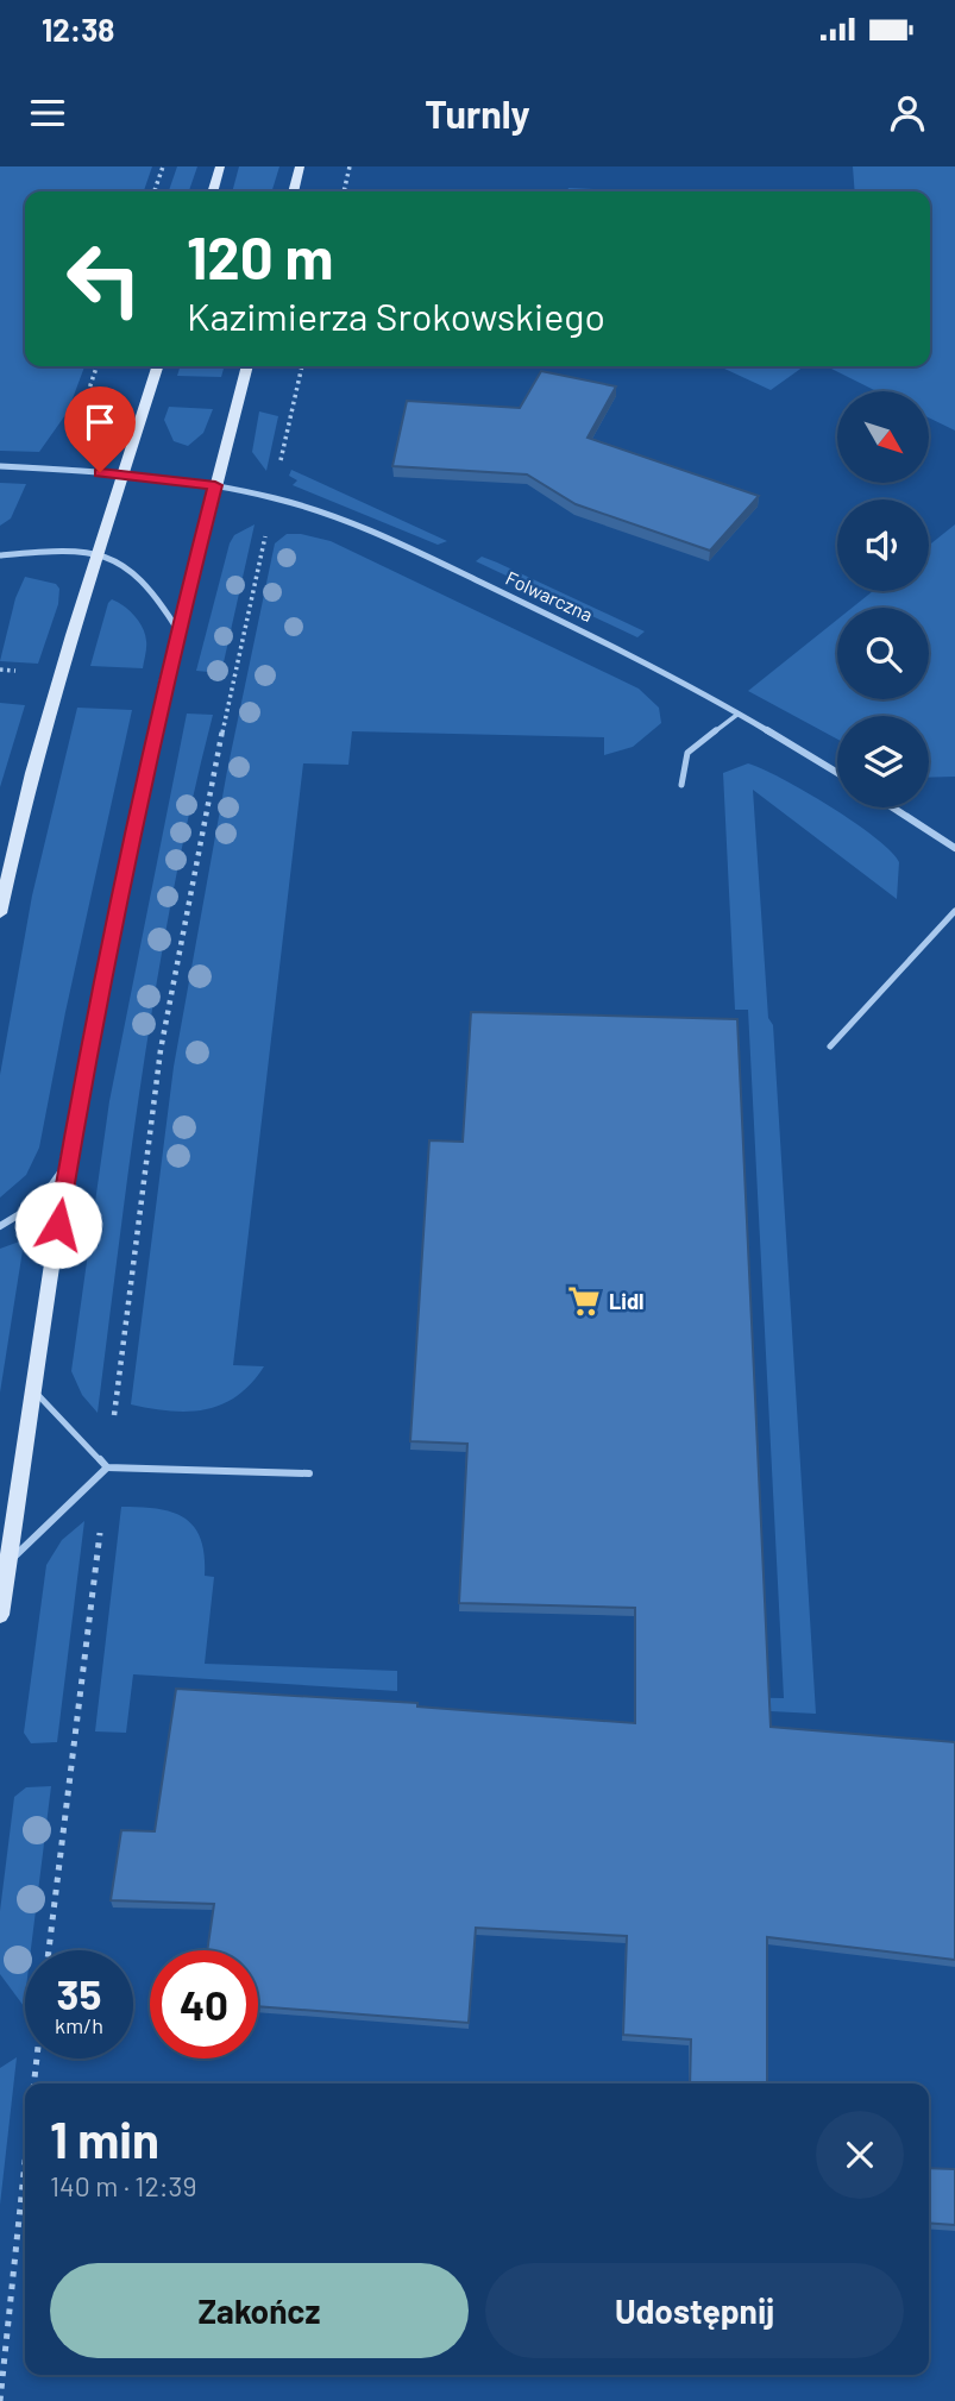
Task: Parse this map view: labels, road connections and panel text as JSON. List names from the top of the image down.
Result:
{
  "streets": {
    "street": ["Folwarczna"]
  },
  "places": {
    "supermarket": ["Lidl"]
  },
  "north": "bottom right",
  "page": {
    "status": "12:38",
    "header": "Turnly",
    "turn": ["120 m", "Kazimierza Srokowskiego"],
    "speed": "35 km/h",
    "limit": "40",
    "heading": ["1 min", "140 m · 12:39"],
    "buttons": ["Zakończ", "Udostępnij"]
  }
}
